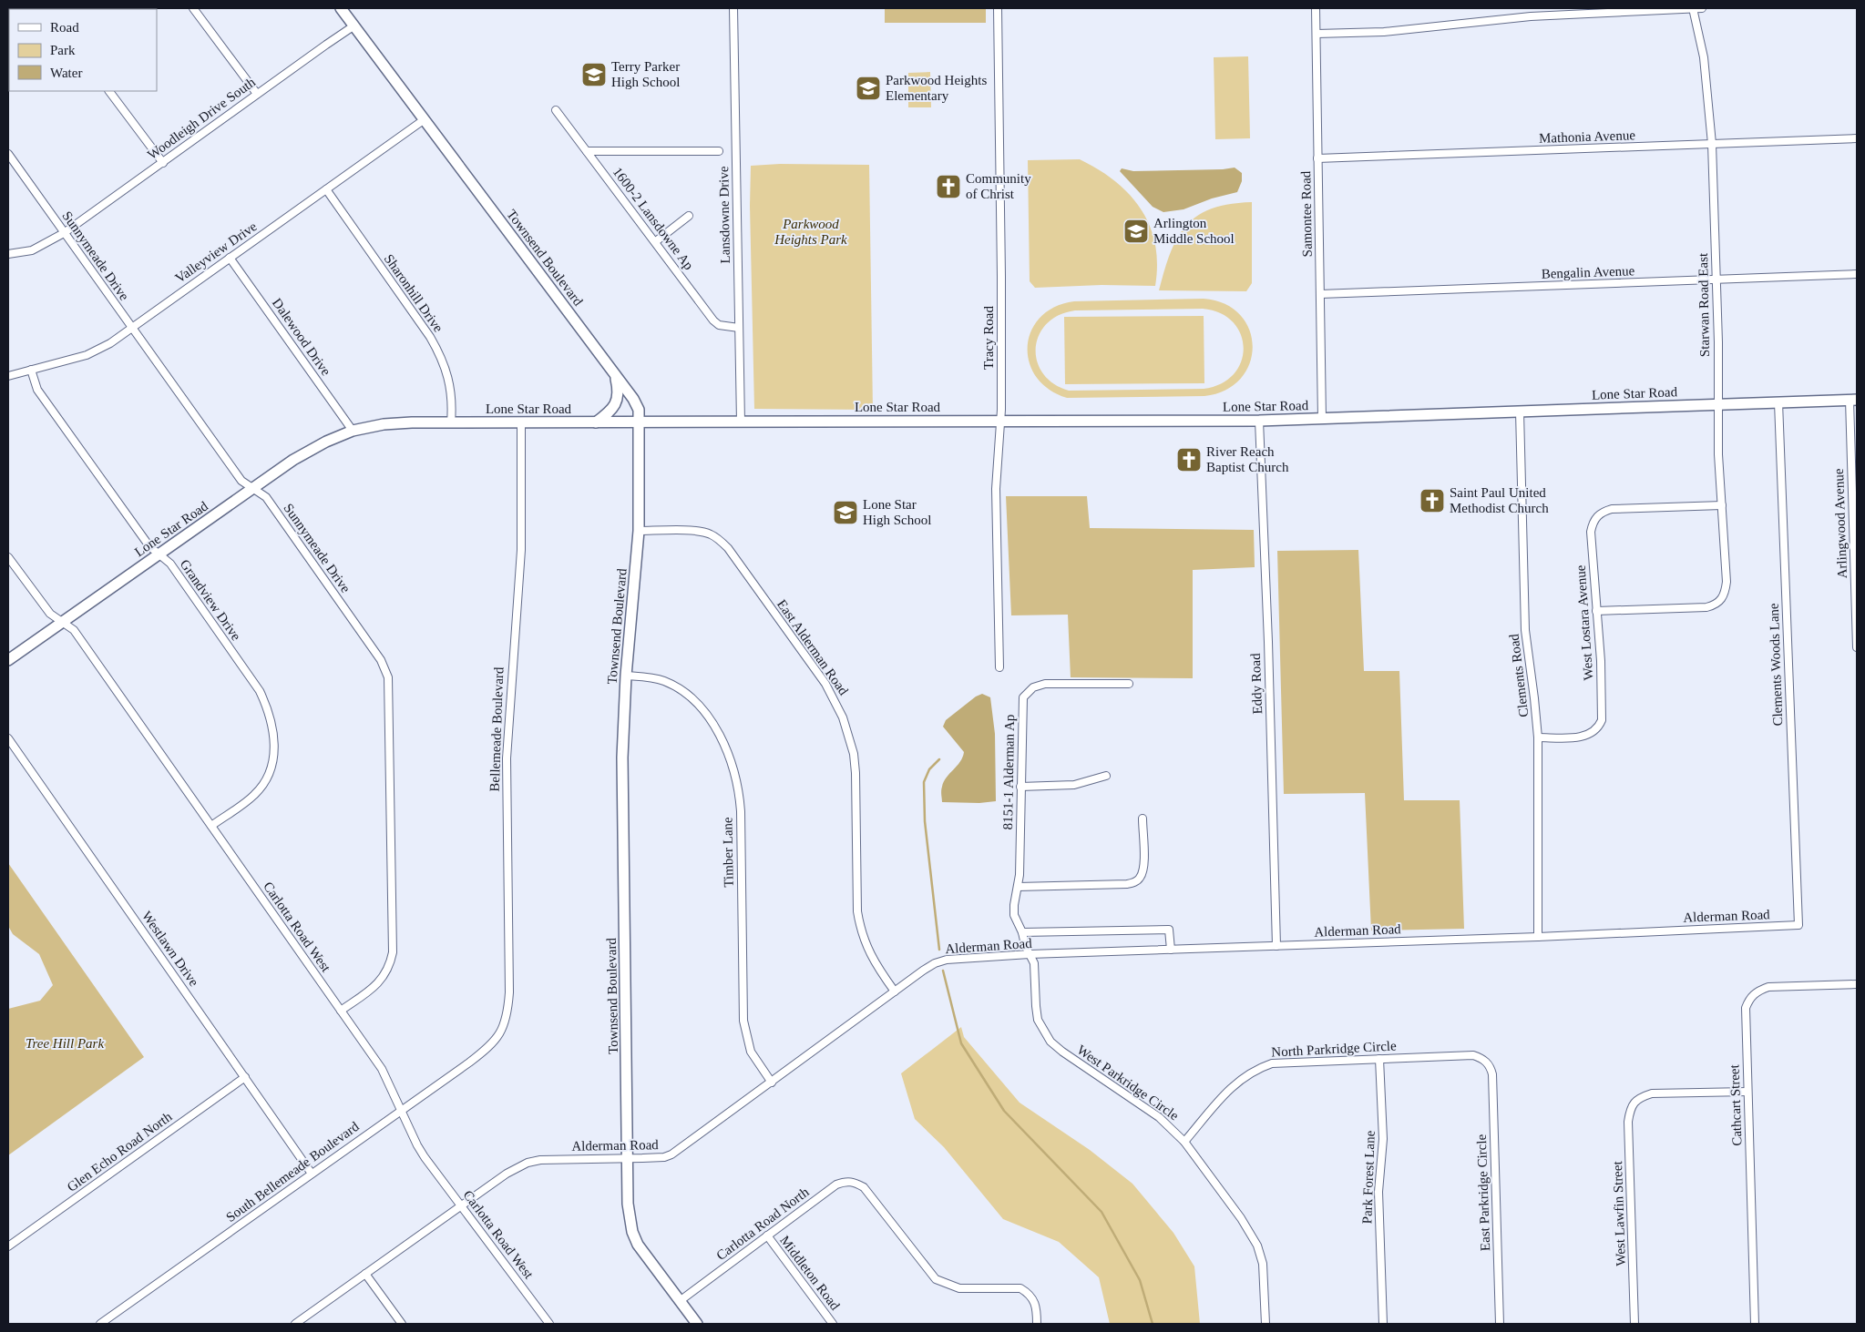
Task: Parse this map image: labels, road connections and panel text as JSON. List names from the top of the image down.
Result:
{
  "streets": {
    "street": [
      "Woodleigh Drive South",
      "Mathonia Avenue",
      "Samontee Road",
      "Lansdowne Drive",
      "1600-2 Lansdowne Ap",
      "Valleyview Drive",
      "Sunnymeade Drive",
      "Townsend Boulevard",
      "Bengalin Avenue",
      "Sharonhill Drive",
      "Starwan Road East",
      "Dalewood Drive",
      "Tracy Road",
      "Lone Star Road",
      "Arlingwood Avenue",
      "Grandview Drive",
      "West Lostara Avenue",
      "East Alderman Road",
      "Clements Woods Lane",
      "Clements Road",
      "Eddy Road",
      "Bellemeade Boulevard",
      "8151-1 Alderman Ap",
      "Timber Lane",
      "Alderman Road",
      "Carlotta Road West",
      "Westlawn Drive",
      "North Parkridge Circle",
      "West Parkridge Circle",
      "Cathcart Street",
      "Glen Echo Road North",
      "South Bellemeade Boulevard",
      "Park Forest Lane",
      "East Parkridge Circle",
      "West Lawfin Street",
      "Carlotta Road North",
      "Middleton Road"
    ]
  },
  "crossings": [
    ["Woodleigh Drive South", "Sunnymeade Drive"],
    ["Woodleigh Drive South", "Townsend Boulevard"],
    ["Mathonia Avenue", "Samontee Road"],
    ["Mathonia Avenue", "Starwan Road East"],
    ["Samontee Road", "Bengalin Avenue"],
    ["Samontee Road", "Lone Star Road"],
    ["Lansdowne Drive", "1600-2 Lansdowne Ap"],
    ["Lansdowne Drive", "Lone Star Road"],
    ["Valleyview Drive", "Sunnymeade Drive"],
    ["Valleyview Drive", "Townsend Boulevard"],
    ["Valleyview Drive", "Sharonhill Drive"],
    ["Valleyview Drive", "Dalewood Drive"],
    ["Valleyview Drive", "Grandview Drive"],
    ["Sunnymeade Drive", "Lone Star Road"],
    ["Sunnymeade Drive", "Carlotta Road West"],
    ["Townsend Boulevard", "Lone Star Road"],
    ["Townsend Boulevard", "East Alderman Road"],
    ["Townsend Boulevard", "Timber Lane"],
    ["Townsend Boulevard", "Alderman Road"],
    ["Townsend Boulevard", "Carlotta Road North"],
    ["Bengalin Avenue", "Starwan Road East"],
    ["Sharonhill Drive", "Lone Star Road"],
    ["Starwan Road East", "Lone Star Road"],
    ["Starwan Road East", "West Lostara Avenue"],
    ["Dalewood Drive", "Lone Star Road"],
    ["Tracy Road", "Lone Star Road"],
    ["Lone Star Road", "Arlingwood Avenue"],
    ["Lone Star Road", "Grandview Drive"],
    ["Lone Star Road", "Clements Woods Lane"],
    ["Lone Star Road", "Clements Road"],
    ["Lone Star Road", "Eddy Road"],
    ["Lone Star Road", "Bellemeade Boulevard"],
    ["Lone Star Road", "Carlotta Road West"],
    ["Grandview Drive", "Carlotta Road West"],
    ["West Lostara Avenue", "Clements Road"],
    ["East Alderman Road", "Alderman Road"],
    ["Clements Woods Lane", "Alderman Road"],
    ["Clements Road", "Alderman Road"],
    ["Eddy Road", "Alderman Road"],
    ["Bellemeade Boulevard", "South Bellemeade Boulevard"],
    ["8151-1 Alderman Ap", "Alderman Road"],
    ["8151-1 Alderman Ap", "West Parkridge Circle"],
    ["Timber Lane", "Alderman Road"],
    ["Alderman Road", "Carlotta Road West"],
    ["Alderman Road", "West Parkridge Circle"],
    ["Carlotta Road West", "South Bellemeade Boulevard"],
    ["Westlawn Drive", "Glen Echo Road North"],
    ["Westlawn Drive", "South Bellemeade Boulevard"],
    ["North Parkridge Circle", "West Parkridge Circle"],
    ["North Parkridge Circle", "Park Forest Lane"],
    ["North Parkridge Circle", "East Parkridge Circle"],
    ["Cathcart Street", "West Lawfin Street"],
    ["Carlotta Road North", "Middleton Road"]
  ],
  "parks": ["Parkwood Heights Park", "Tree Hill Park"],
  "places": {
    "school or university": [
      "Terry Parker High School",
      "Parkwood Heights Elementary",
      "Arlington Middle School",
      "Lone Star High School"
    ],
    "church": ["Community of Christ", "River Reach Baptist Church", "Saint Paul United Methodist Church"]
  },
  "legend": ["Road", "Park", "Water"]
}
